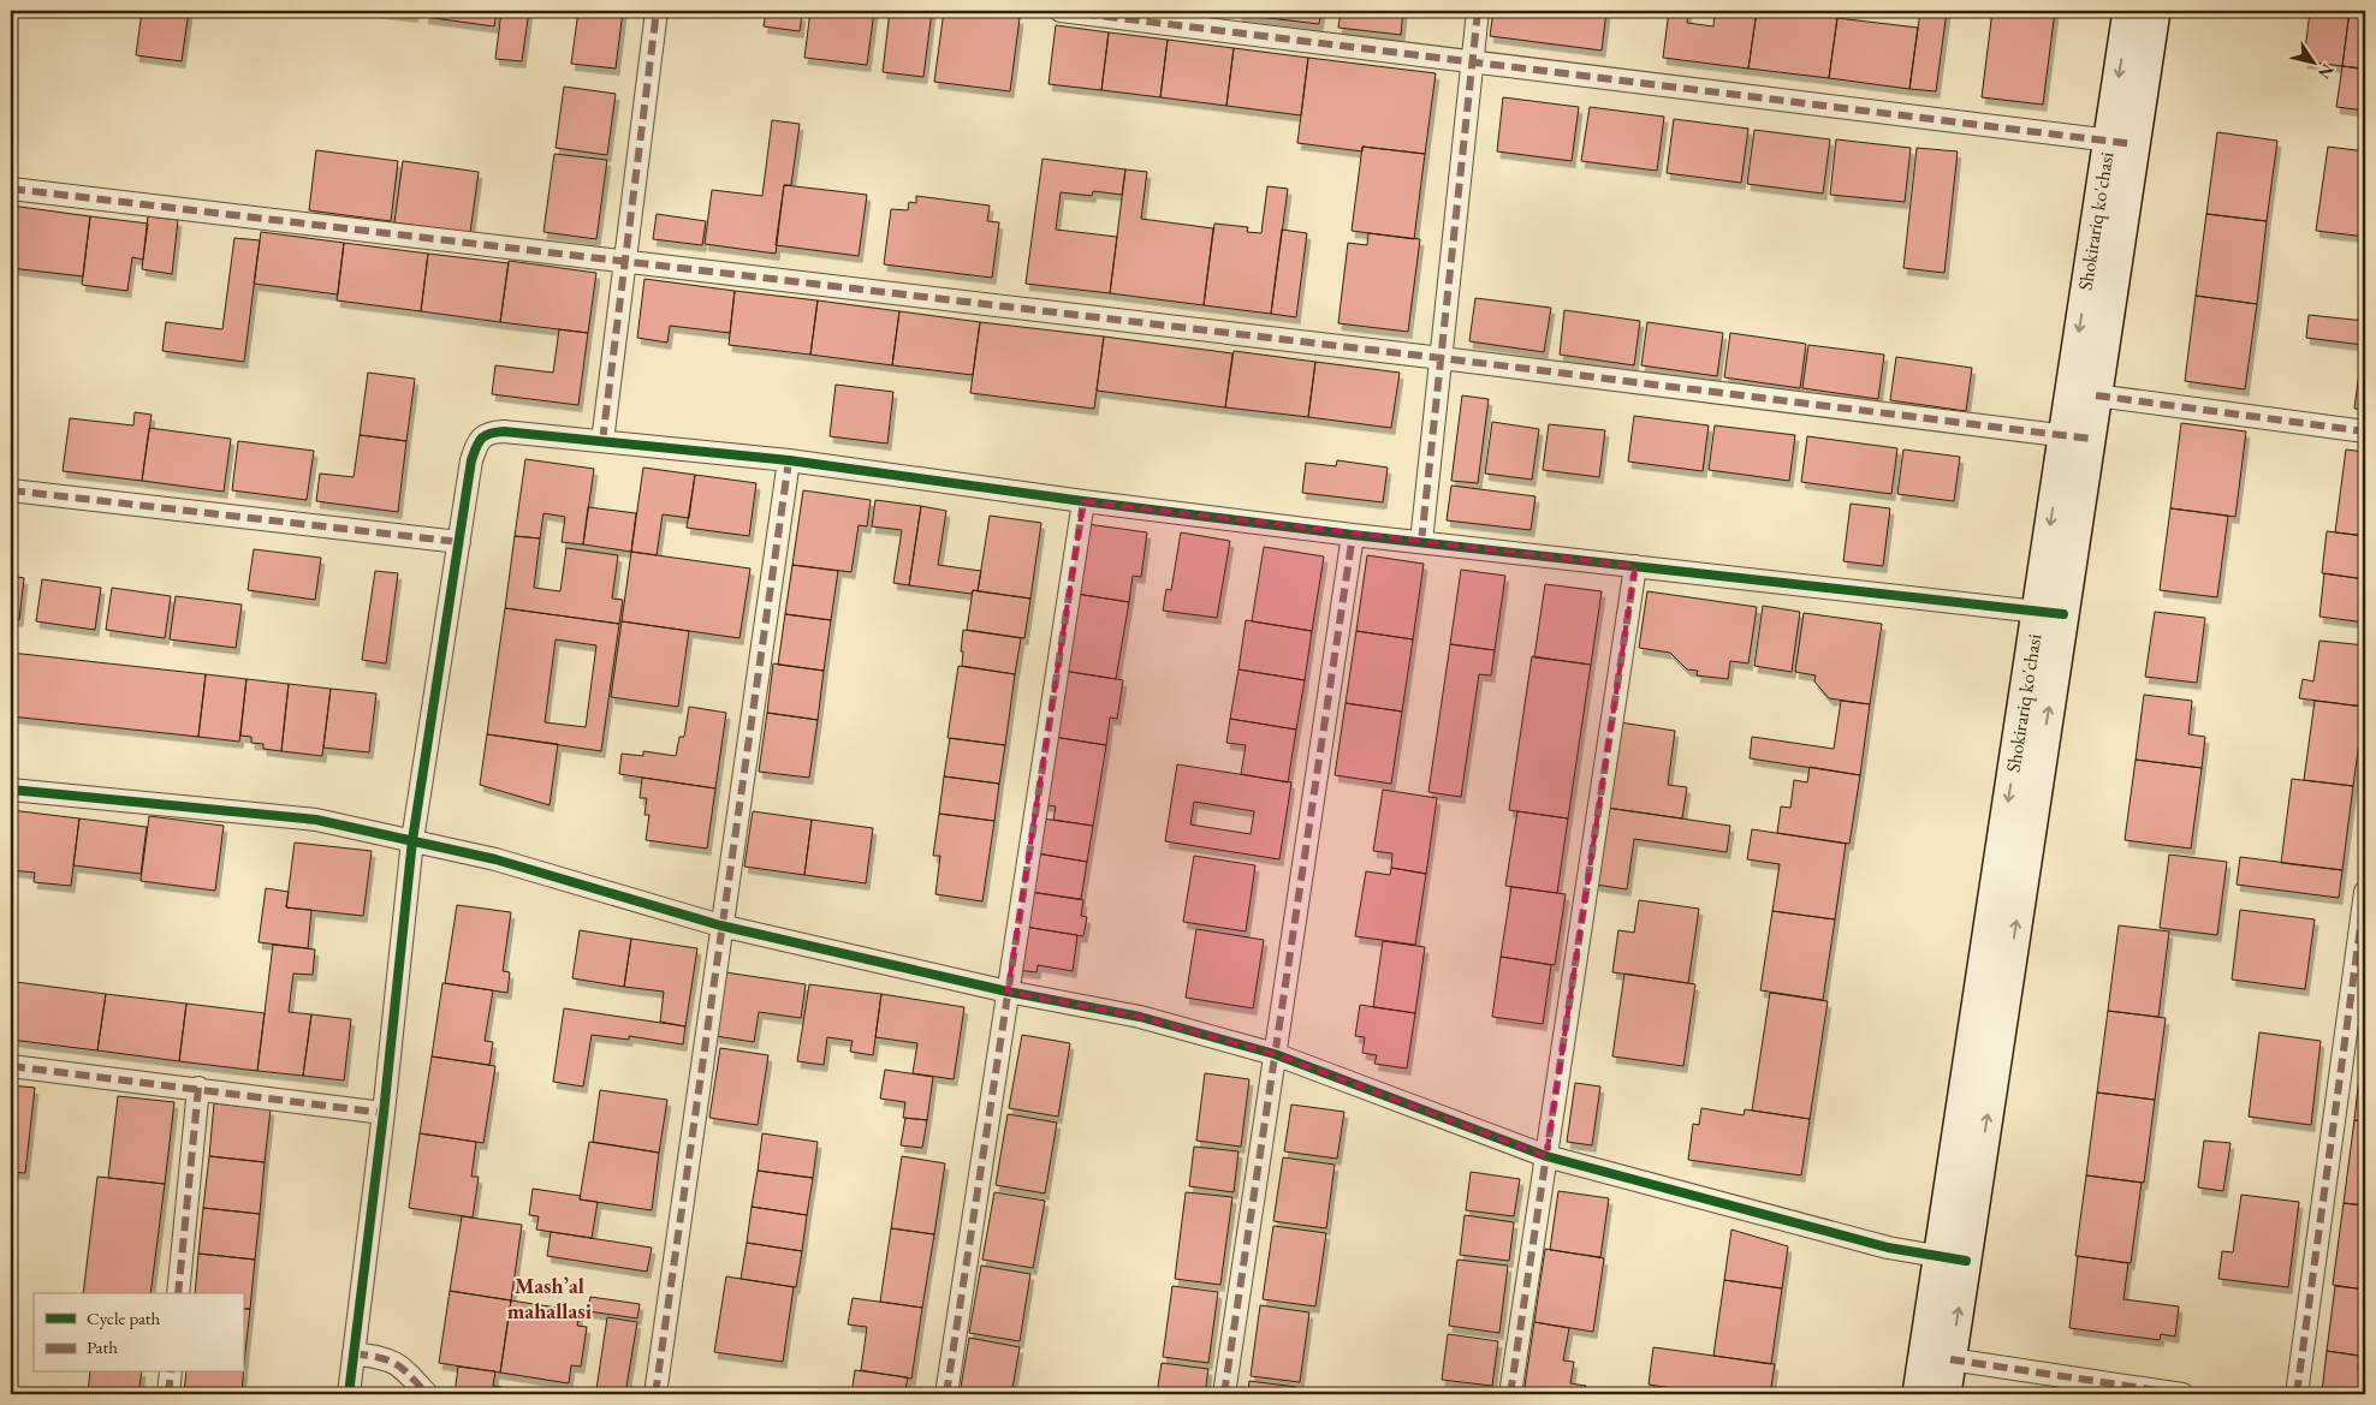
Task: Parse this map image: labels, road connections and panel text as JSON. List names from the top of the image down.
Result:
{
  "streets": {
    "main road": ["Shokirariq ko'chasi"]
  },
  "districts": ["Mashʼal mahallasi"],
  "legend": ["Cycle path", "Path"],
  "north": "bottom right"
}
